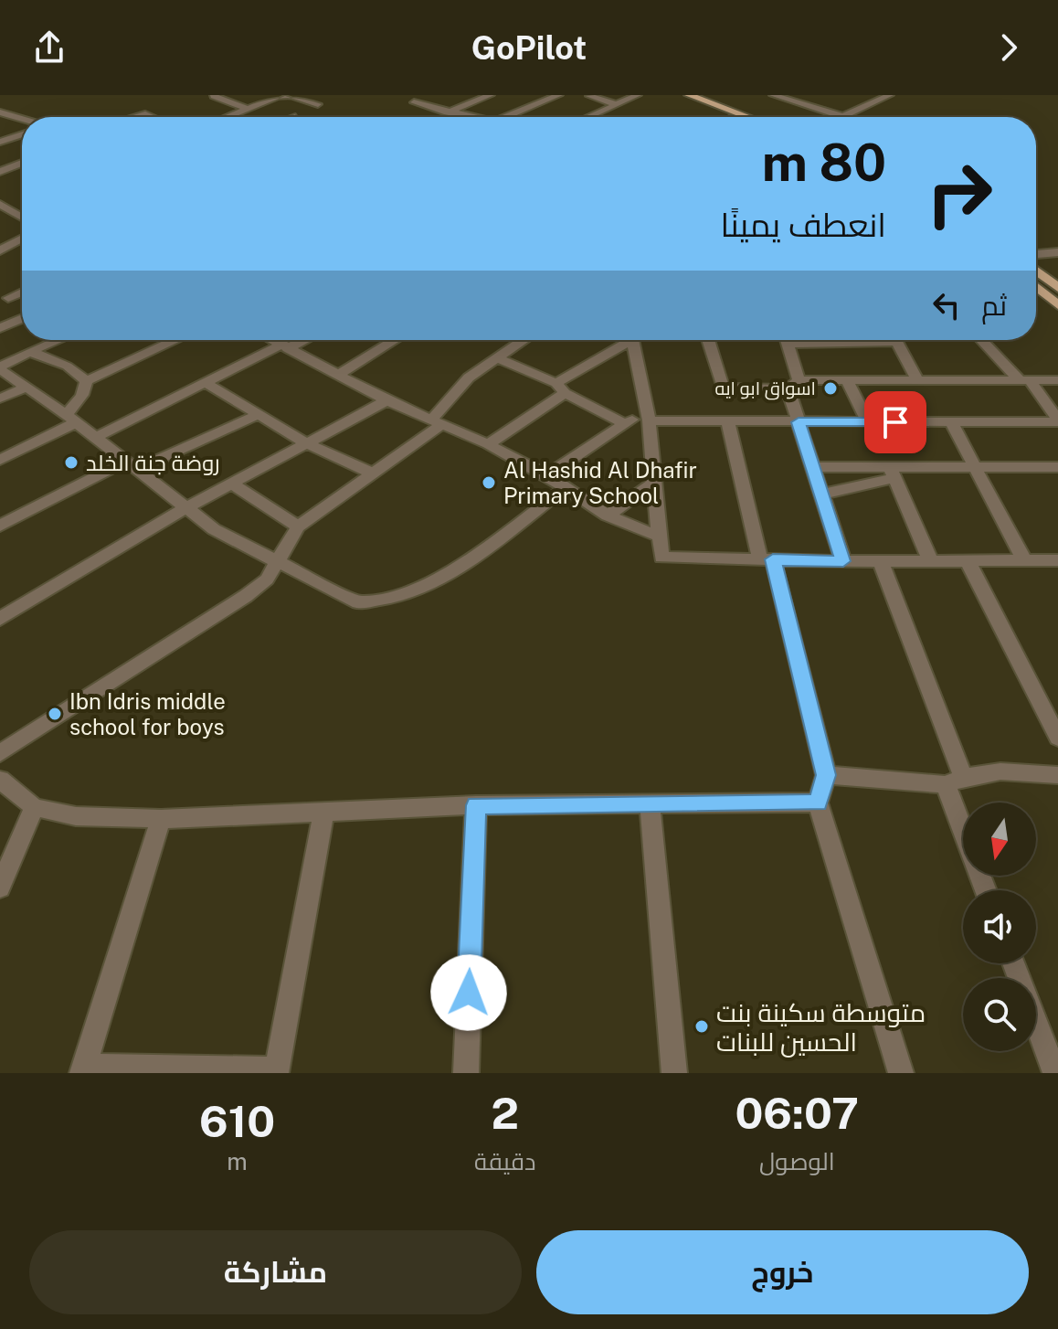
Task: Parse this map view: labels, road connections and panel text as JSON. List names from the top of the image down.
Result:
{
  "places": [
    "اسواق ابو ايه",
    "روضة جنة الخلد",
    "Al Hashid Al Dhafir Primary School",
    "Ibn Idris middle school for boys",
    "متوسطة سكينة بنت الحسين للبنات"
  ],
  "north": "bottom",
  "page": {
    "header": "GoPilot",
    "turn": ["80 m", "انعطف يمينًا"],
    "then": "ثم",
    "eta": [
      "06:07",
      "الوصول",
      "2",
      "دقيقة",
      "610",
      "m"
    ],
    "buttons": ["خروج", "مشاركة"]
  }
}
